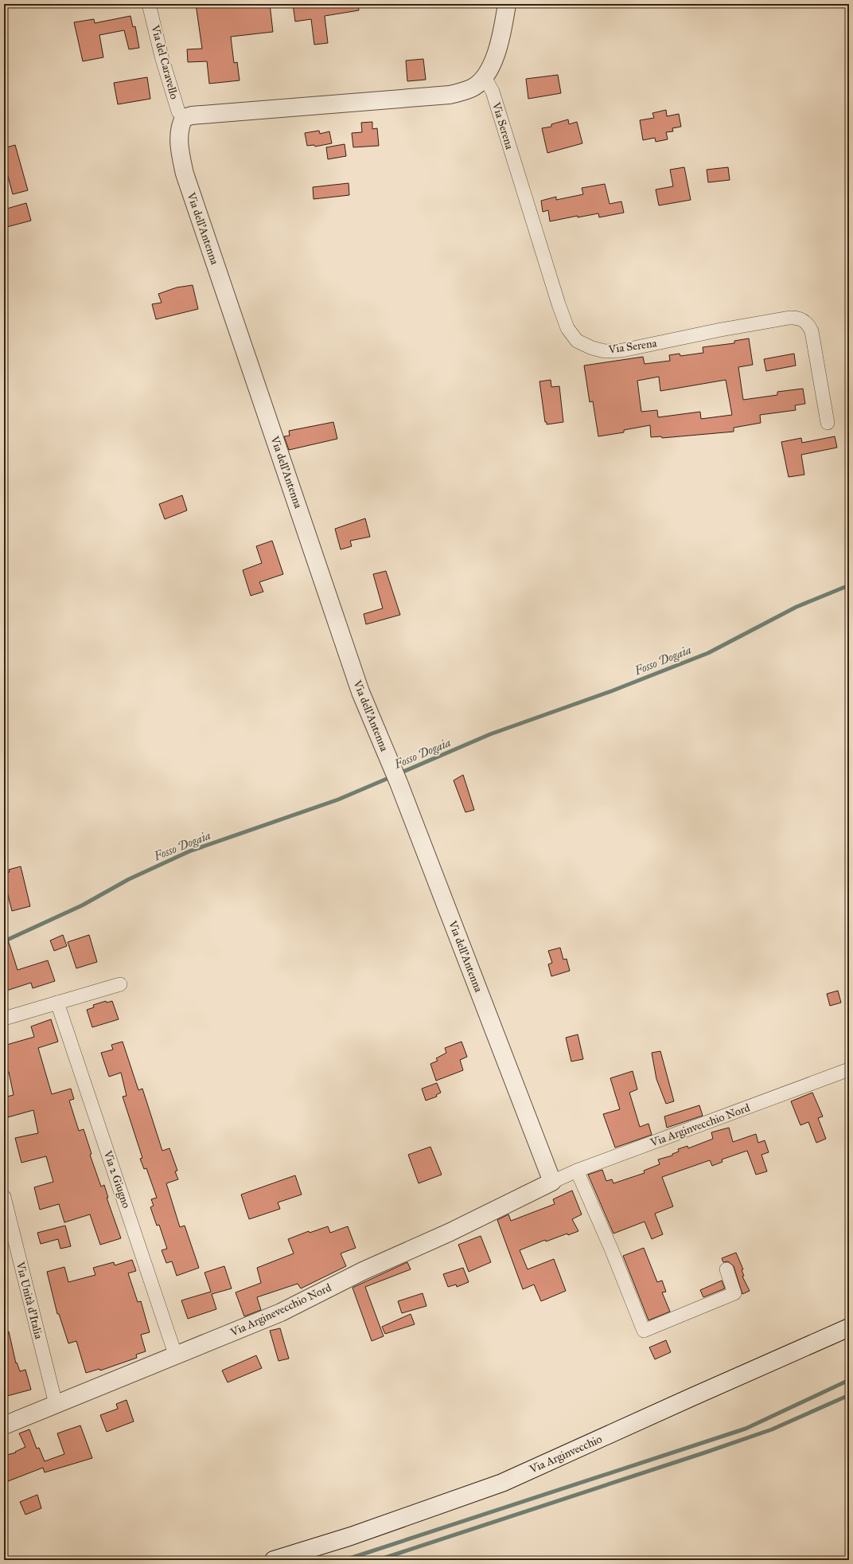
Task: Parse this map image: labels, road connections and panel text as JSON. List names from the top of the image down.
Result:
{
  "streets": {
    "street": [
      "Via del Caravello",
      "Via Serena",
      "Via dell'Antenna",
      "Via Arginvecchio Nord",
      "Via 2 Giugno",
      "Via Unità d'Italia",
      "Via Arginevecchio Nord",
      "Via Arginvecchio"
    ]
  },
  "crossings": [
    ["Via del Caravello", "Via dell'Antenna"],
    ["Via dell'Antenna", "Via Arginvecchio Nord"],
    ["Via dell'Antenna", "Via Arginevecchio Nord"],
    ["Via Arginvecchio Nord", "Via Arginevecchio Nord"],
    ["Via 2 Giugno", "Via Arginevecchio Nord"],
    ["Via Unità d'Italia", "Via Arginevecchio Nord"]
  ],
  "water": ["Fosso Dogaia"]
}
